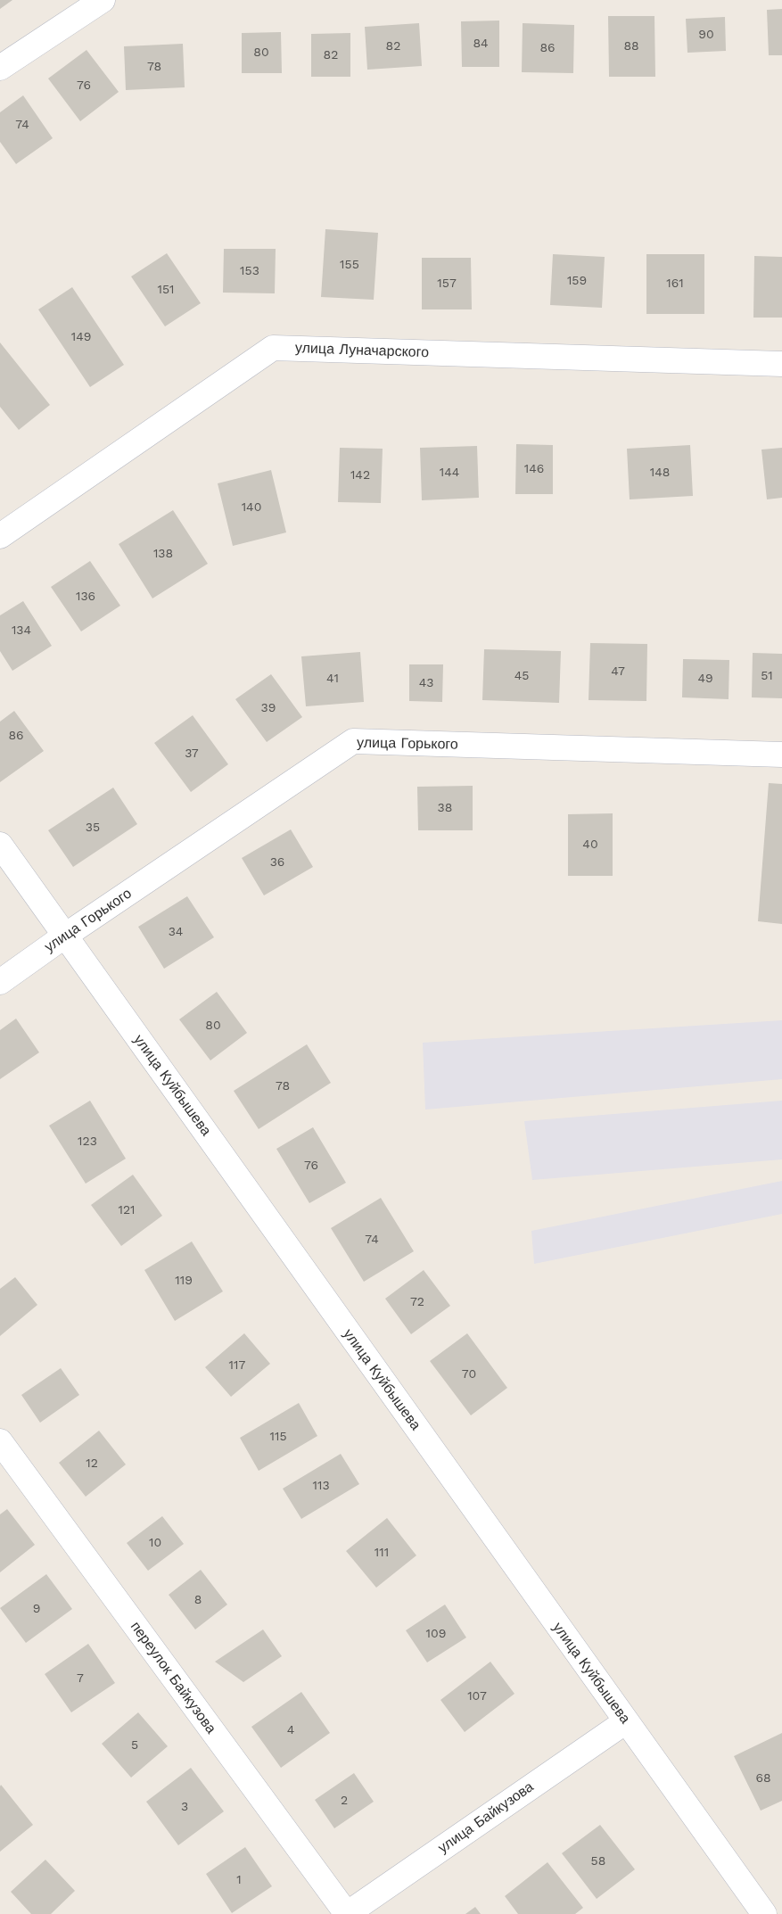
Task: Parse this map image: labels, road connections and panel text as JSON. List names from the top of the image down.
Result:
{
  "streets": {
    "street": [
      "улица Луначарского",
      "улица Горького",
      "улица Куйбышева",
      "переулок Байкузова",
      "улица Байкузова"
    ]
  },
  "crossings": [
    ["улица Горького", "улица Куйбышева"],
    ["улица Куйбышева", "улица Байкузова"],
    ["переулок Байкузова", "улица Байкузова"]
  ],
  "house_numbers": [
    "90",
    "84",
    "82",
    "88",
    "86",
    "80",
    "82",
    "78",
    "76",
    "74",
    "155",
    "153",
    "159",
    "157",
    "161",
    "151",
    "149",
    "146",
    "144",
    "148",
    "142",
    "140",
    "138",
    "136",
    "134",
    "47",
    "45",
    "51",
    "41",
    "49",
    "43",
    "39",
    "86",
    "37",
    "38",
    "35",
    "40",
    "36",
    "34",
    "80",
    "78",
    "123",
    "76",
    "121",
    "74",
    "119",
    "72",
    "117",
    "70",
    "115",
    "12",
    "113",
    "10",
    "111",
    "8",
    "9",
    "109",
    "7",
    "107",
    "4",
    "5",
    "68",
    "2",
    "3",
    "58",
    "1"
  ]
}
